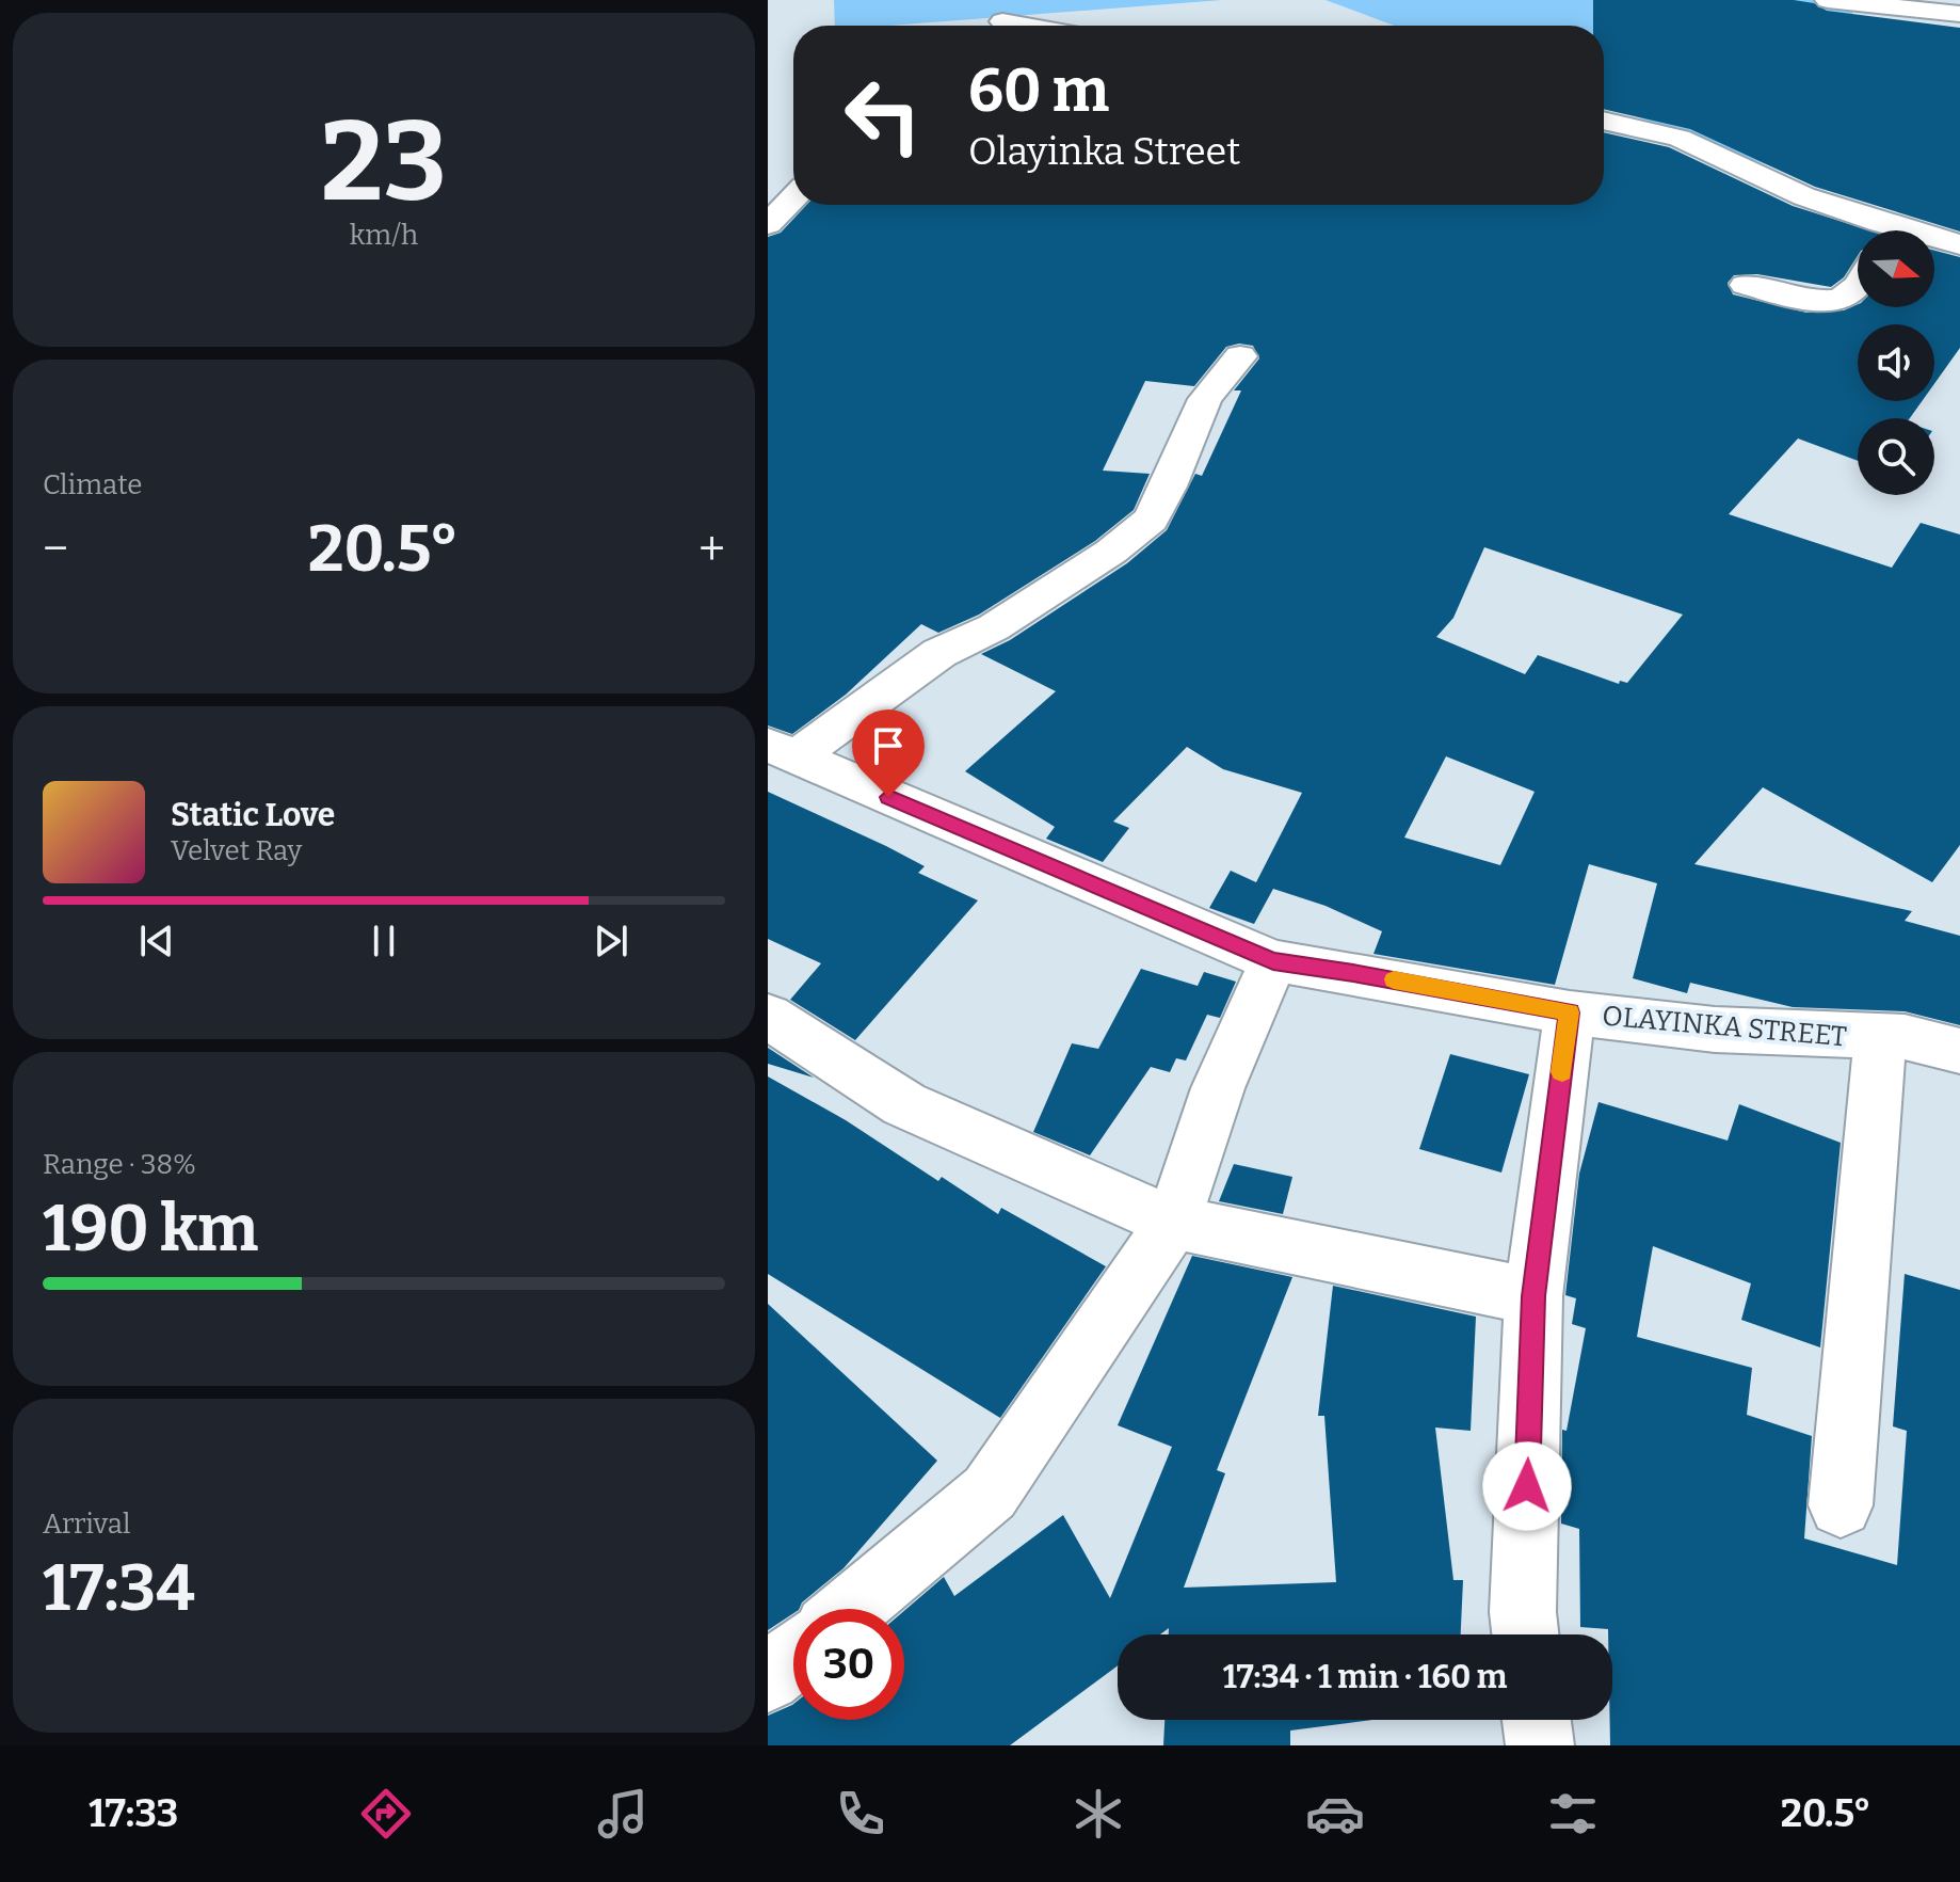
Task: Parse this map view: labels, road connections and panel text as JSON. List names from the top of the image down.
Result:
{
  "streets": {
    "street": ["OLAYINKA STREET"]
  },
  "north": "right",
  "page": {
    "tile": [
      ["23", "km/h"],
      "Climate",
      ["Range · 38%", "190 km"],
      ["Arrival", "17:34"]
    ],
    "turn": ["60 m", "Olayinka Street"],
    "heat": ["−", "20.5°", "+"],
    "song": ["Static Love", "Velvet Ray"],
    "limit": "30",
    "trip": "17:34 · 1 min · 160 m",
    "tabs": ["17:33", "20.5°"]
  }
}
